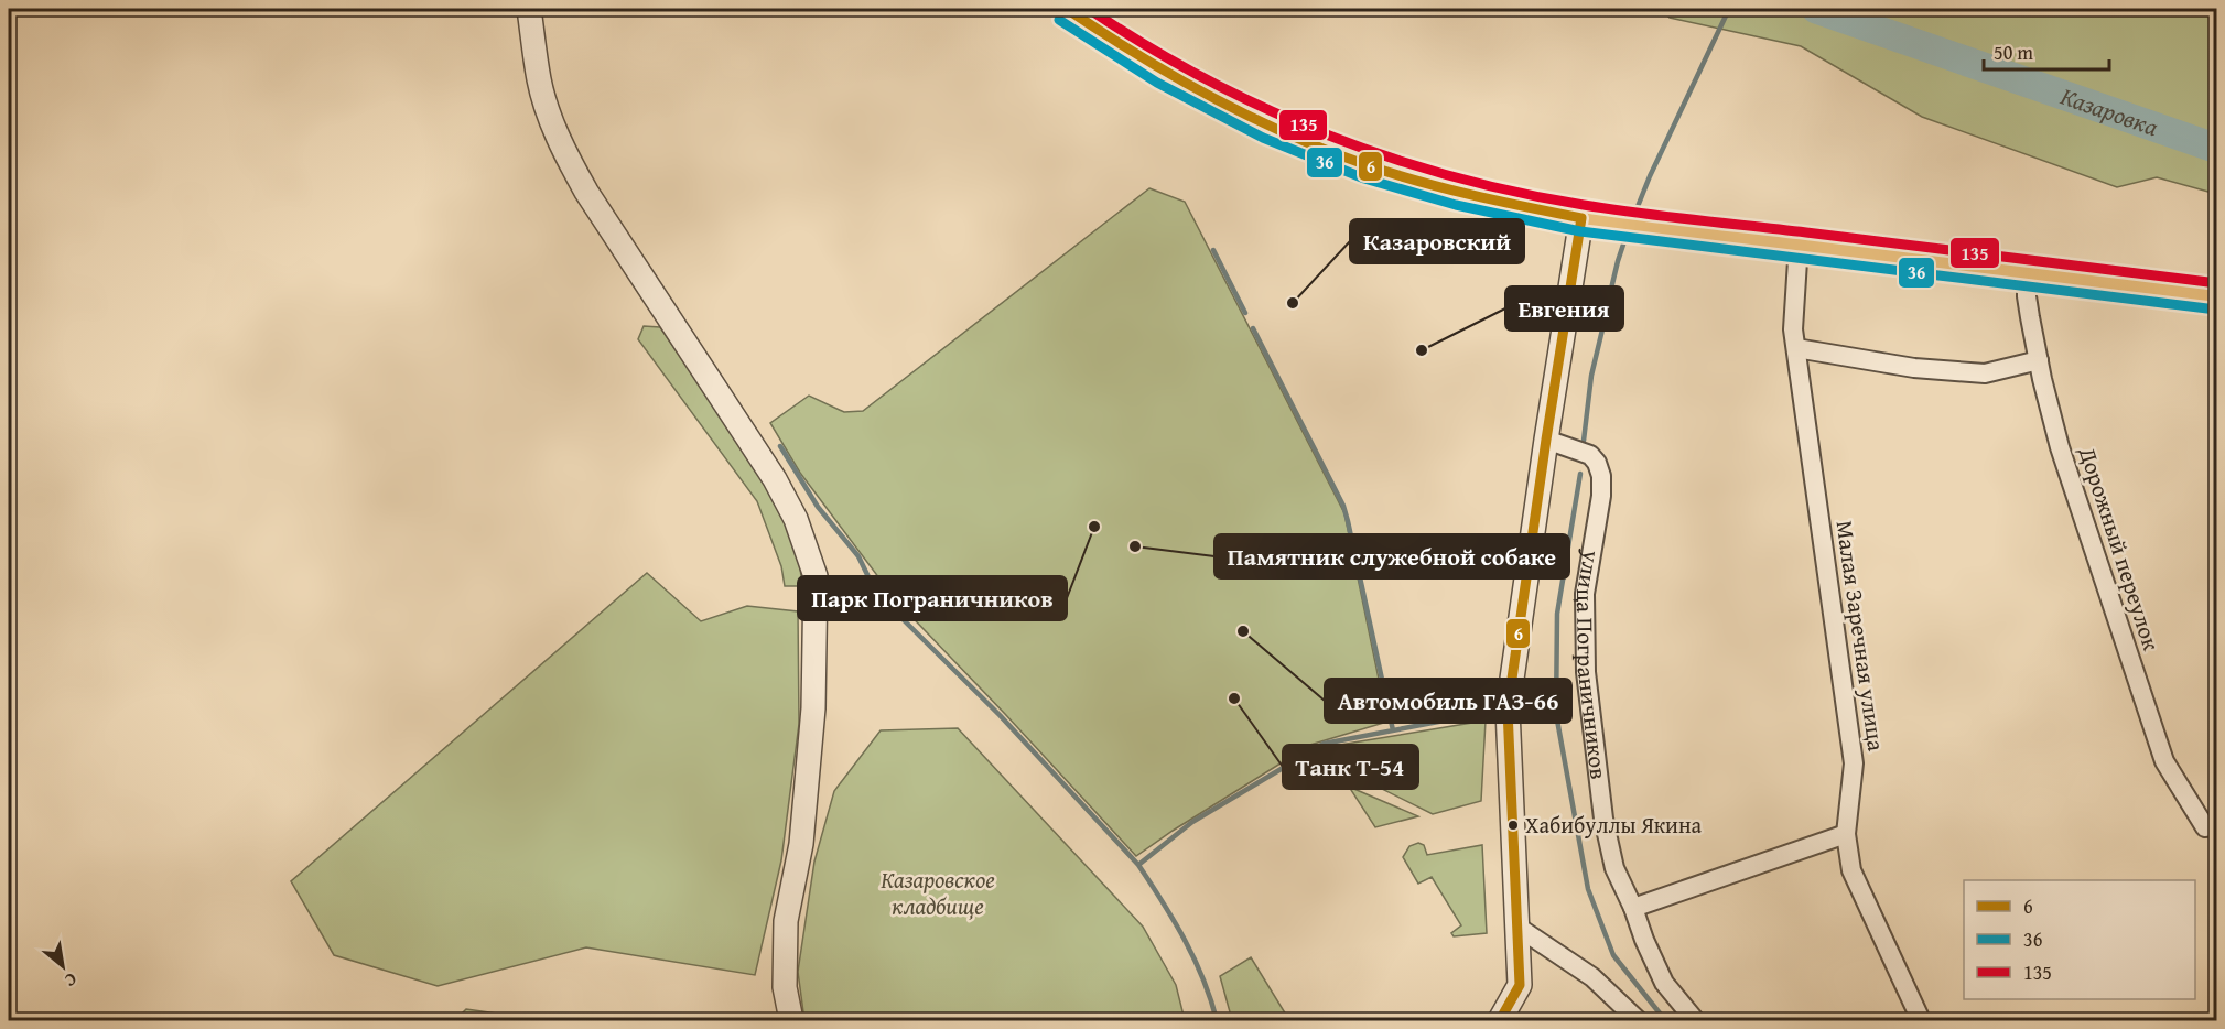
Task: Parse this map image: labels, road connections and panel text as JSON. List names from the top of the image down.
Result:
{
  "streets": {
    "street": ["Дорожный переулок", "Малая Заречная улица", "улица Пограничников"]
  },
  "water": ["Казаровка"],
  "parks": ["Казаровское кладбище"],
  "places": [
    "Казаровский",
    "Евгения",
    "Парк Пограничников",
    "Памятник служебной собаке",
    "Автомобиль ГАЗ-66",
    "Танк Т-54",
    "Хабибуллы Якина"
  ],
  "lines": ["transit line 6", "transit line 135", "transit line 36"],
  "legend": ["6", "36", "135"],
  "scale_bar": "50 m",
  "north": "bottom right"
}
